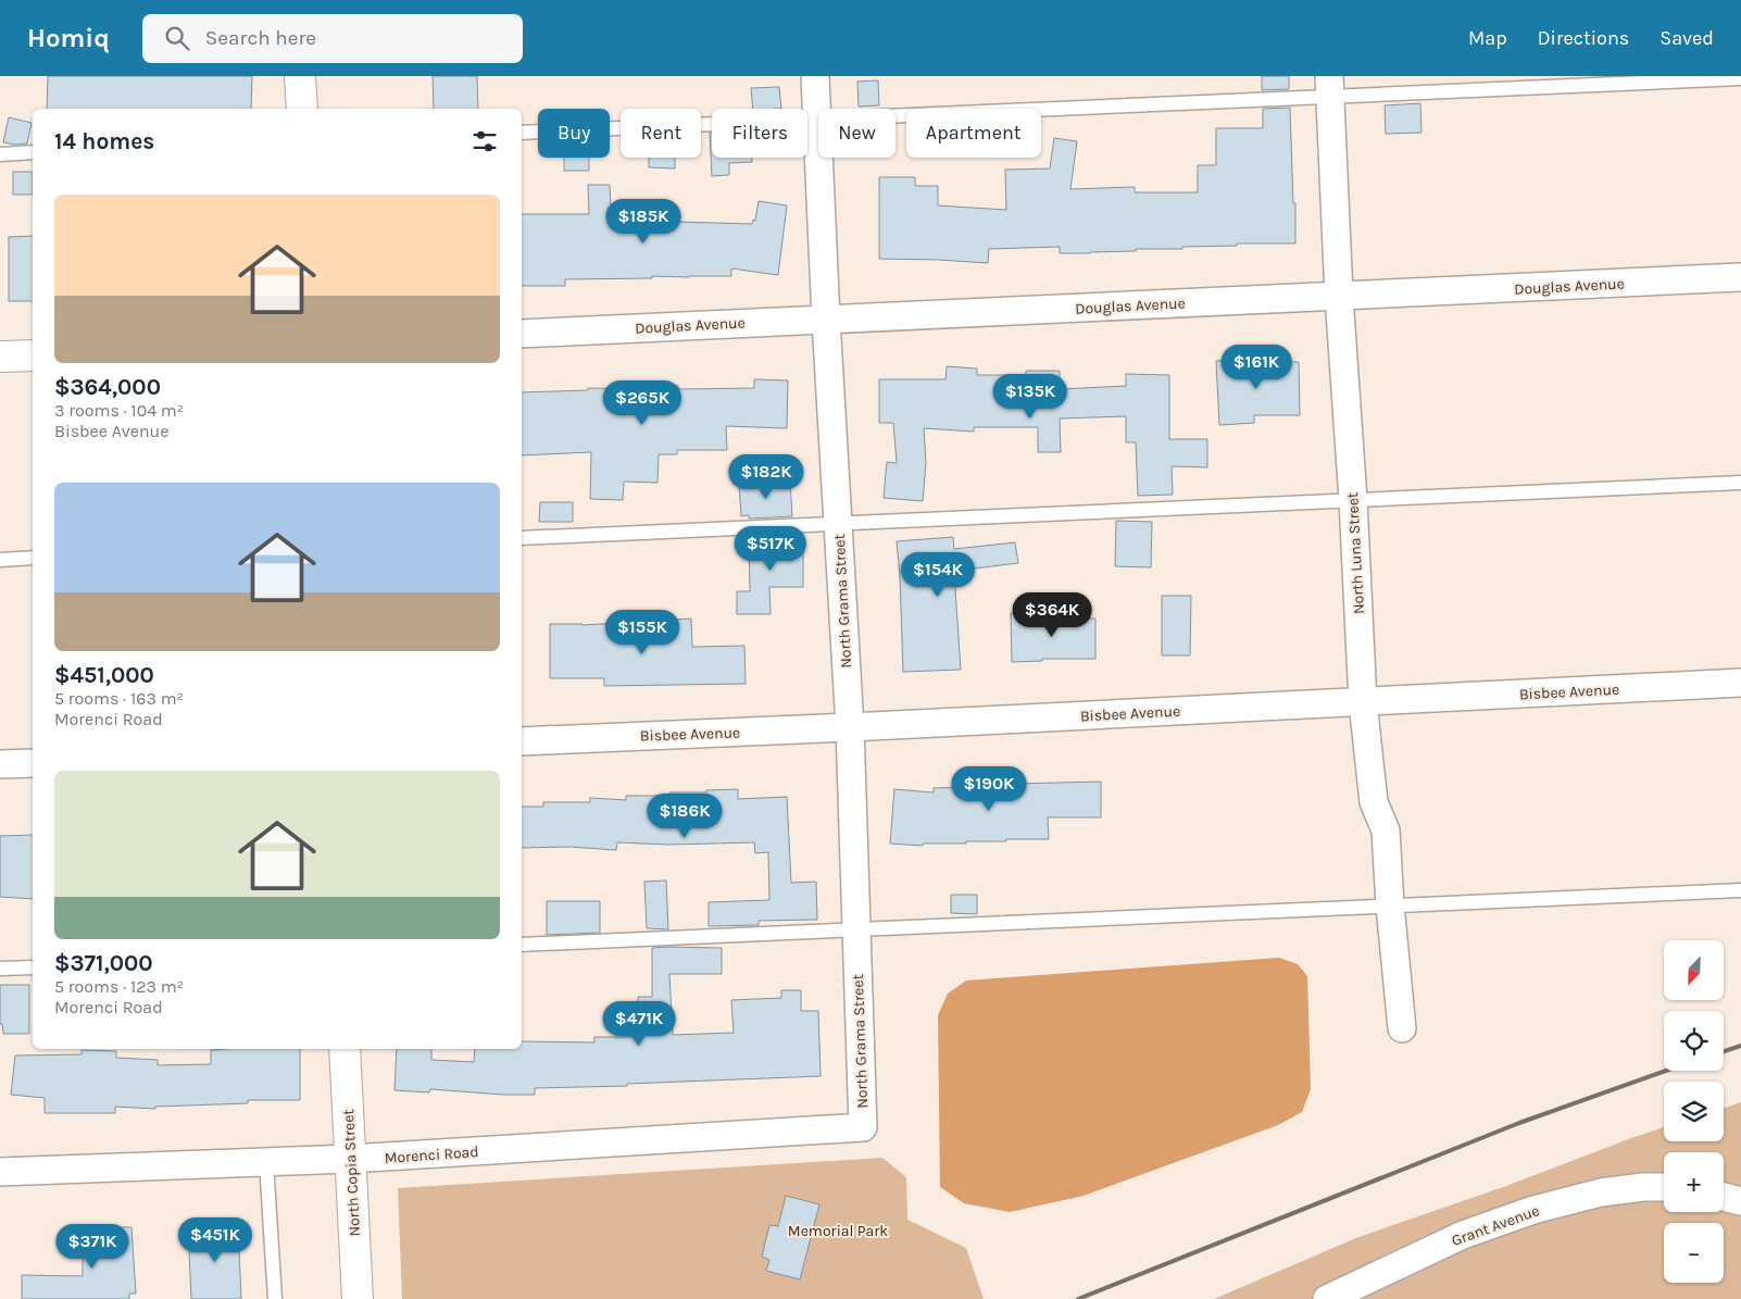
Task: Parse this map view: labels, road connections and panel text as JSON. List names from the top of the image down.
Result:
{
  "streets": {
    "main road": ["North Copia Street"],
    "street": [
      "Douglas Avenue",
      "North Luna Street",
      "North Grama Street",
      "Bisbee Avenue",
      "Morenci Road",
      "Grant Avenue"
    ]
  },
  "crossings": [
    ["Douglas Avenue", "North Luna Street"],
    ["Douglas Avenue", "North Grama Street"],
    ["North Luna Street", "Bisbee Avenue"],
    ["North Grama Street", "Bisbee Avenue"],
    ["North Grama Street", "Morenci Road"],
    ["Morenci Road", "North Copia Street"]
  ],
  "parks": ["Memorial Park"],
  "north": "bottom left",
  "page": {
    "header": "Homiq",
    "search": "Search here",
    "nav": ["Map", "Directions", "Saved"],
    "chip": [
      "Buy",
      "Rent",
      "Filters",
      "New",
      "Apartment"
    ],
    "heading": "14 homes",
    "list": [
      {
        "name": "$364,000",
        "note": "3 rooms · 104 m² · Bisbee Avenue"
      },
      {
        "name": "$451,000",
        "note": "5 rooms · 163 m² · Morenci Road"
      },
      {
        "name": "$371,000",
        "note": "5 rooms · 123 m² · Morenci Road"
      }
    ],
    "price": [
      "$185K",
      "$161K",
      "$135K",
      "$265K",
      "$182K",
      "$517K",
      "$154K",
      "$364K",
      "$155K",
      "$190K",
      "$186K",
      "$471K",
      "$451K",
      "$371K"
    ],
    "map_buttons": ["+", "−"]
  }
}
